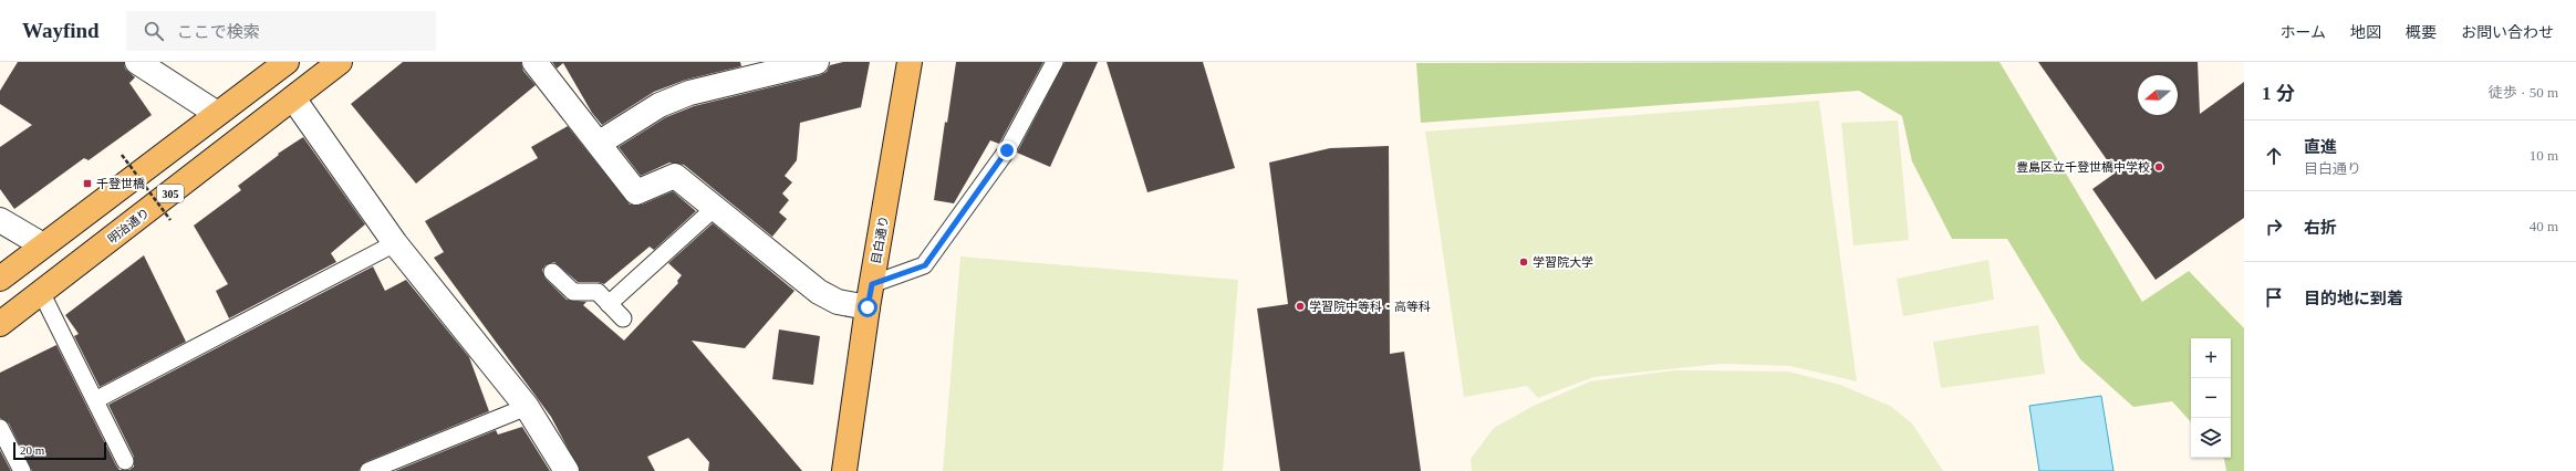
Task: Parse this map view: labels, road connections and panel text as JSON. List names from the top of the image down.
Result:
{
  "streets": {
    "main road": ["305", "明治通り", "目白通り"]
  },
  "places": {
    "other": ["豊島区立千登世橋中学校", "学習院大学", "学習院中等科・高等科"],
    "transit": ["千登世橋"]
  },
  "scale_bar": "20 m",
  "north": "left",
  "page": {
    "header": "Wayfind",
    "search": "ここで検索",
    "nav": [
      "ホーム",
      "地図",
      "概要",
      "お問い合わせ"
    ],
    "heading": ["1 分", "徒歩 · 50 m"],
    "list": [
      ["直進", "目白通り", "10 m"],
      ["右折", "40 m"],
      "目的地に到着"
    ],
    "map_buttons": ["+", "−"],
    "scale": "20 m"
  }
}
